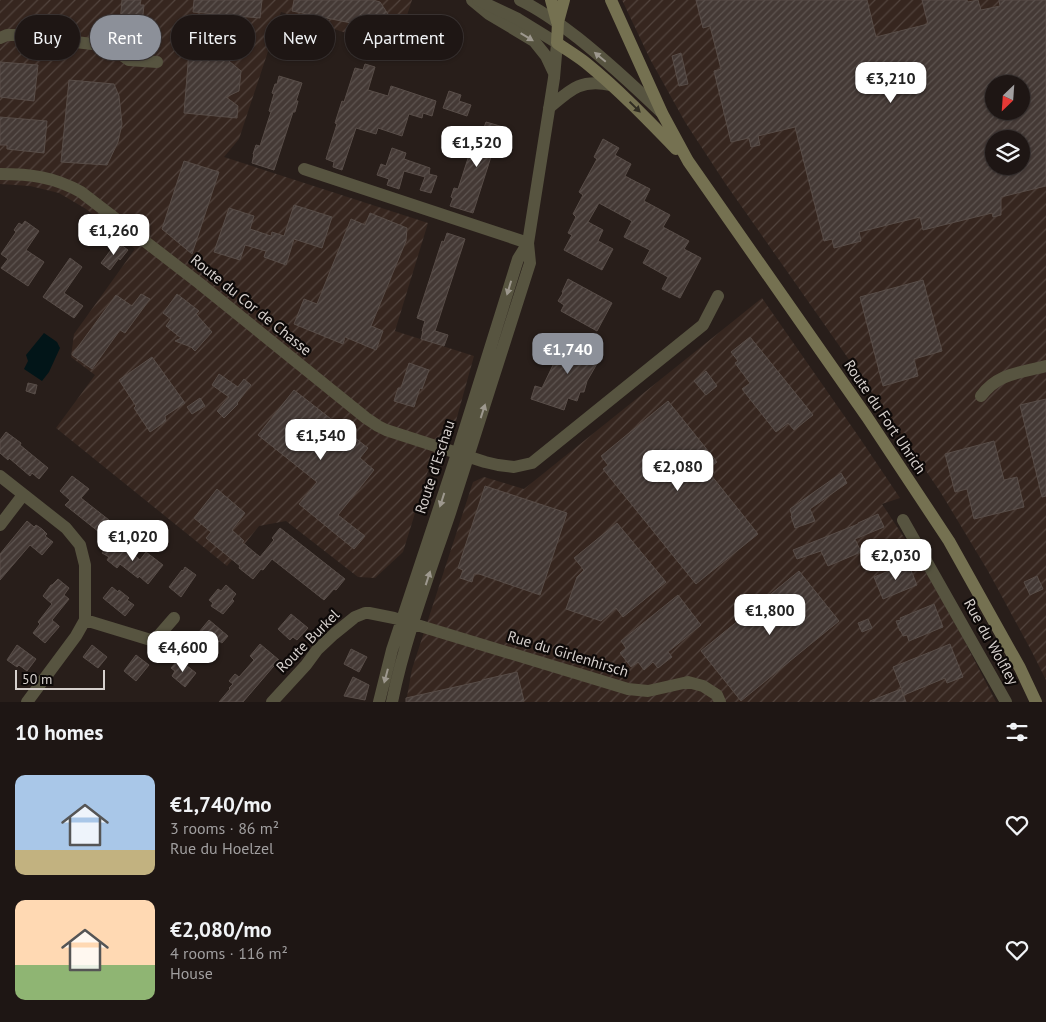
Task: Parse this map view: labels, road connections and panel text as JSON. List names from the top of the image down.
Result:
{
  "streets": {
    "main road": ["Route du Fort Uhrich", "Route d'Eschau"],
    "street": [
      "Route du Cor de Chasse",
      "Route Burkel",
      "Rue du Wolfley",
      "Rue du Girlenhirsch"
    ]
  },
  "crossings": [
    ["Route du Cor de Chasse", "Route d'Eschau"],
    ["Route du Fort Uhrich", "Route d'Eschau"],
    ["Route d'Eschau", "Route Burkel"],
    ["Route d'Eschau", "Rue du Girlenhirsch"],
    ["Route Burkel", "Rue du Girlenhirsch"]
  ],
  "scale_bar": "50 m",
  "north": "bottom left",
  "page": {
    "chip": [
      "Buy",
      "Rent",
      "Filters",
      "New",
      "Apartment"
    ],
    "price": [
      "€3,210",
      "€1,520",
      "€1,260",
      "€1,740",
      "€1,540",
      "€2,080",
      "€1,020",
      "€2,030",
      "€1,800",
      "€4,600"
    ],
    "scale": "50 m",
    "heading": "10 homes",
    "list": [
      {
        "name": "€1,740/mo",
        "note": "3 rooms · 86 m² · Rue du Hoelzel"
      },
      {
        "name": "€2,080/mo",
        "note": "4 rooms · 116 m² · House"
      }
    ]
  }
}
